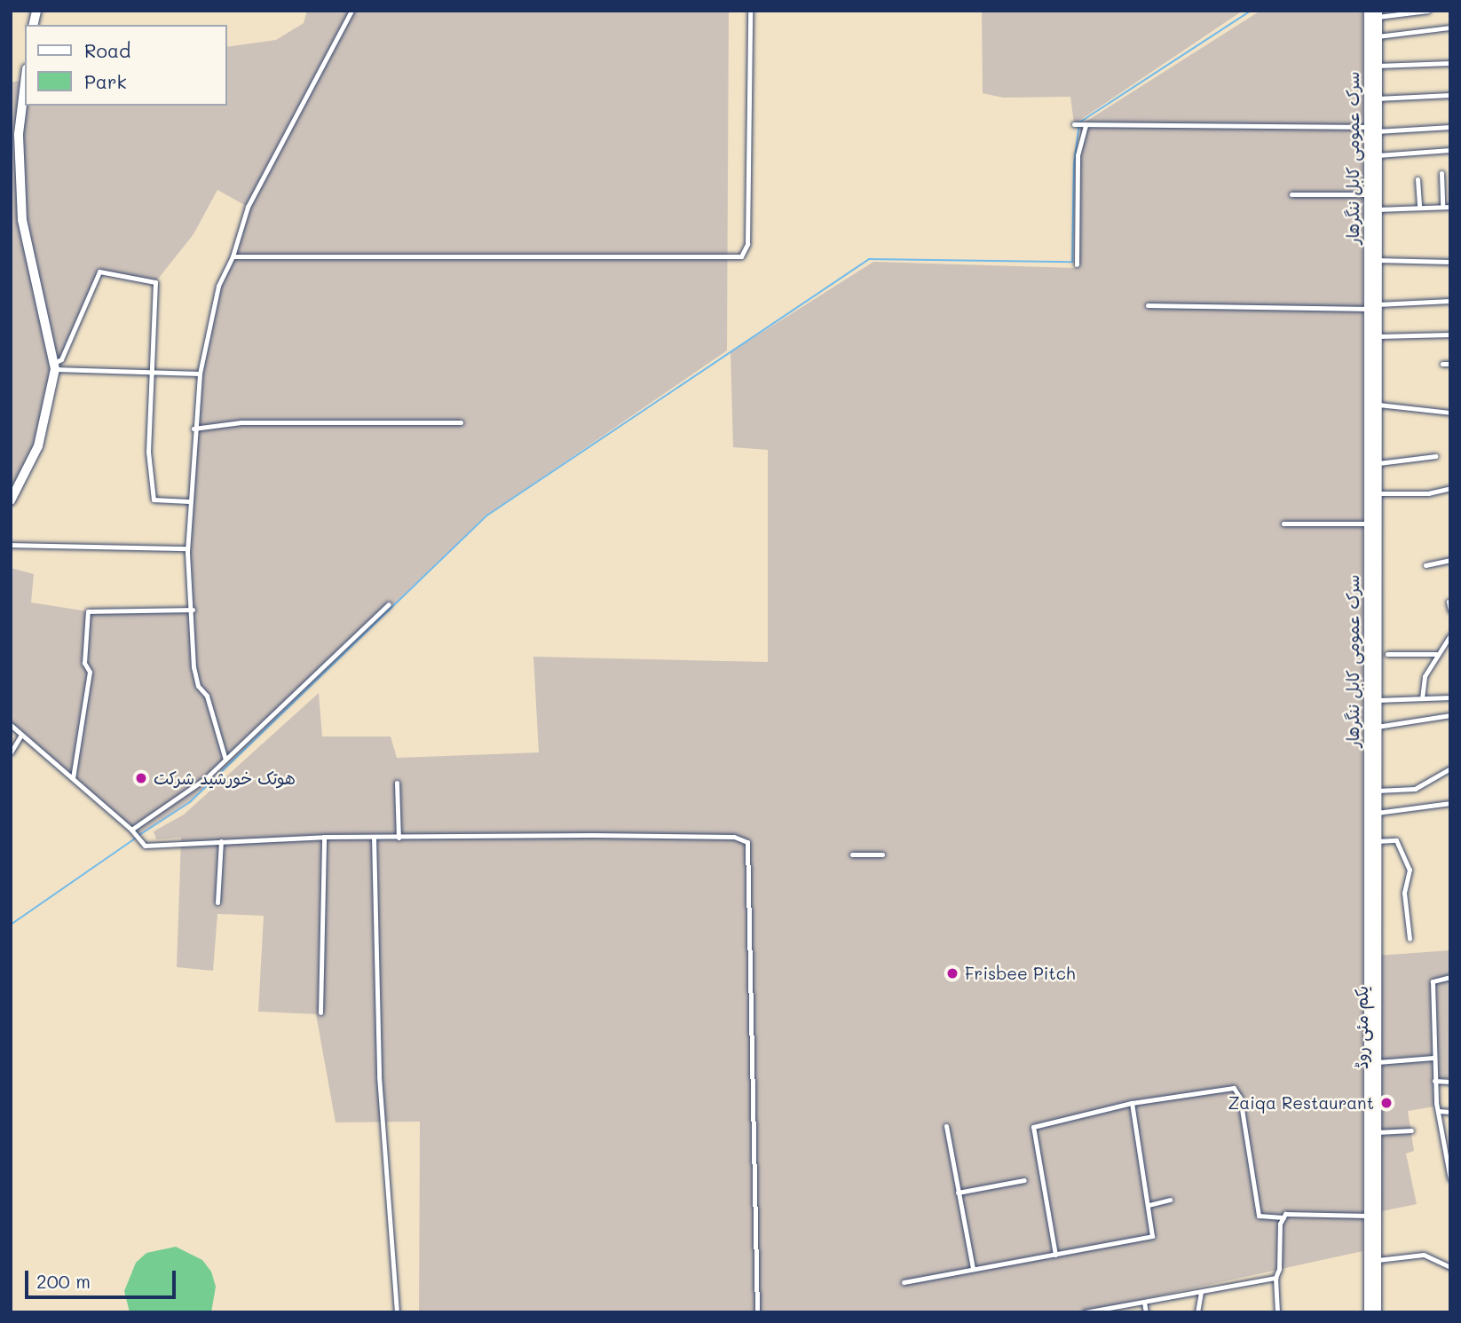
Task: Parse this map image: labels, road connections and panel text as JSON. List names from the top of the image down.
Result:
{
  "streets": {
    "highway": ["سرک عمومی کابل ننگرهار", "یکم مئی روڈ"]
  },
  "crossings": [
    ["سرک عمومی کابل ننگرهار", "یکم مئی روڈ"]
  ],
  "places": ["هوتک خورشید شرکت", "Frisbee Pitch", "Zaiqa Restaurant"],
  "legend": ["Road", "Park"],
  "scale_bar": "200 m"
}
